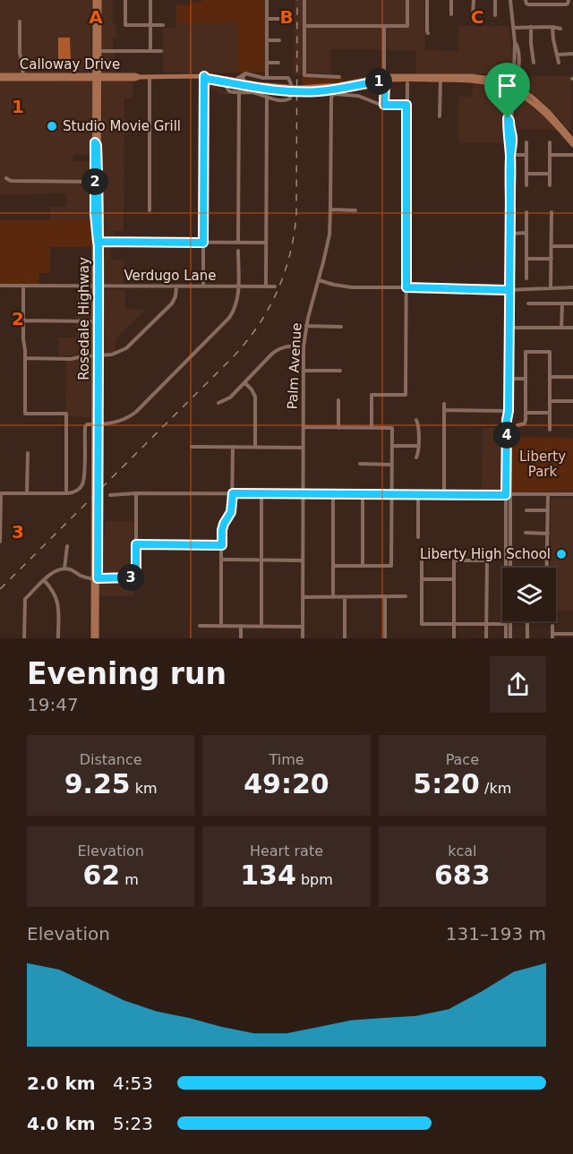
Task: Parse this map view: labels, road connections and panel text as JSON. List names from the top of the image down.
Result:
{
  "streets": {
    "main road": ["Calloway Drive", "Rosedale Highway"],
    "street": ["Verdugo Lane", "Palm Avenue"]
  },
  "crossings": [
    ["Calloway Drive", "Rosedale Highway"],
    ["Verdugo Lane", "Rosedale Highway"]
  ],
  "parks": ["Liberty Park"],
  "places": ["Studio Movie Grill", "Liberty High School"],
  "page": {
    "pins": [
      "1",
      "2",
      "4",
      "3"
    ],
    "heading": ["Evening run", "19:47"],
    "stats": [
      ["Distance", "9.25 km"],
      ["Time", "49:20"],
      ["Pace", "5:20 /km"],
      ["Elevation", "62 m"],
      ["Heart rate", "134 bpm"],
      ["kcal", "683"]
    ],
    "chart": ["Elevation", "131–193 m"],
    "list": [
      {
        "name": "2.0 km",
        "note": "4:53"
      },
      {
        "name": "4.0 km",
        "note": "5:23"
      }
    ]
  },
  "grid": {
    "columns": ["A", "B", "C"],
    "rows": ["1", "2", "3"]
  }
}
